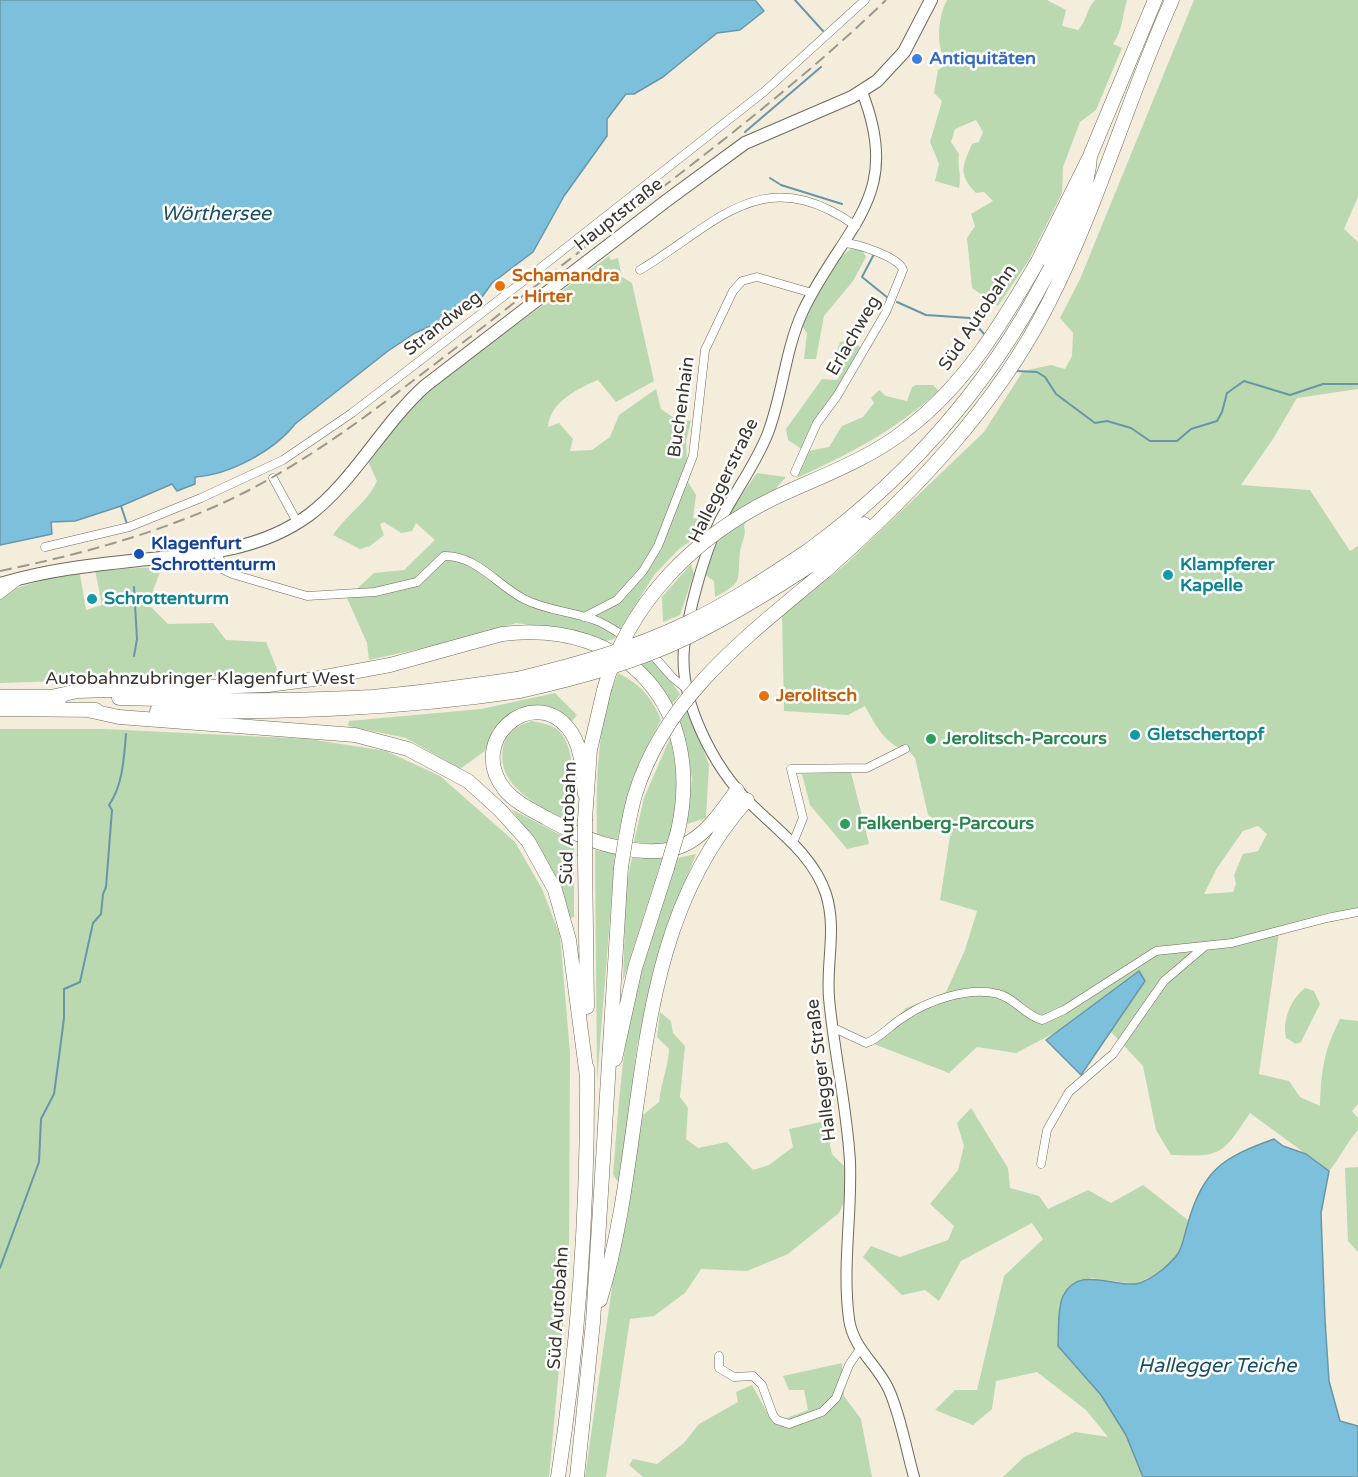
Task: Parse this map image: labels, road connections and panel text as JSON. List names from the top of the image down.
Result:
{
  "streets": {
    "highway": ["Süd Autobahn", "Autobahnzubringer Klagenfurt West"],
    "main road": ["Hauptstraße", "Halleggerstraße", "Hallegger Straße"],
    "street": ["Strandweg", "Erlachweg", "Buchenhain"]
  },
  "crossings": [
    ["Hauptstraße", "Halleggerstraße"],
    ["Süd Autobahn", "Autobahnzubringer Klagenfurt West"],
    ["Erlachweg", "Halleggerstraße"],
    ["Buchenhain", "Halleggerstraße"],
    ["Halleggerstraße", "Hallegger Straße"]
  ],
  "water": ["Wörthersee", "Hallegger Teiche"],
  "places": [
    "Antiquitäten",
    "Schamandra - Hirter",
    "Klagenfurt Schrottenturm",
    "Klampferer Kapelle",
    "Schrottenturm",
    "Jerolitsch",
    "Gletschertopf",
    "Jerolitsch-Parcours",
    "Falkenberg-Parcours"
  ]
}
